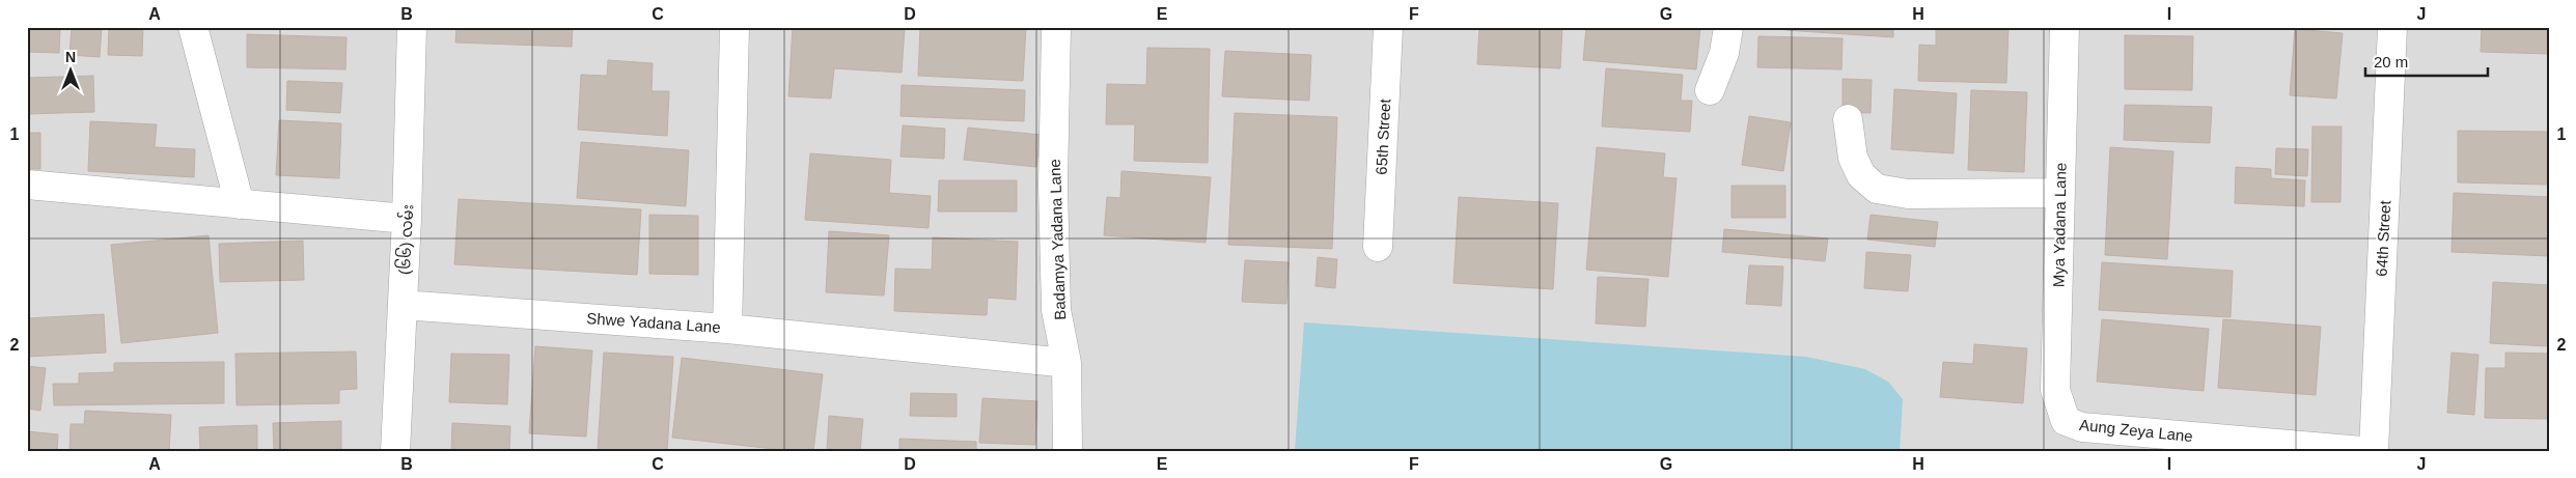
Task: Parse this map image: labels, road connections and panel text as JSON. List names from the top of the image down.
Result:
{
  "streets": {
    "street": [
      "65th Street",
      "Mya Yadana Lane",
      "64th Street",
      "(၆၆) လမ်း",
      "Badamya Yadana Lane",
      "Shwe Yadana Lane",
      "Aung Zeya Lane"
    ]
  },
  "crossings": [
    ["Mya Yadana Lane", "Aung Zeya Lane"],
    ["(၆၆) လမ်း", "Shwe Yadana Lane"]
  ],
  "scale_bar": "20 m",
  "north": "top",
  "grid": {
    "columns": [
      "A",
      "B",
      "C",
      "D",
      "E",
      "F",
      "G",
      "H",
      "I",
      "J"
    ],
    "rows": ["1", "2"]
  }
}
